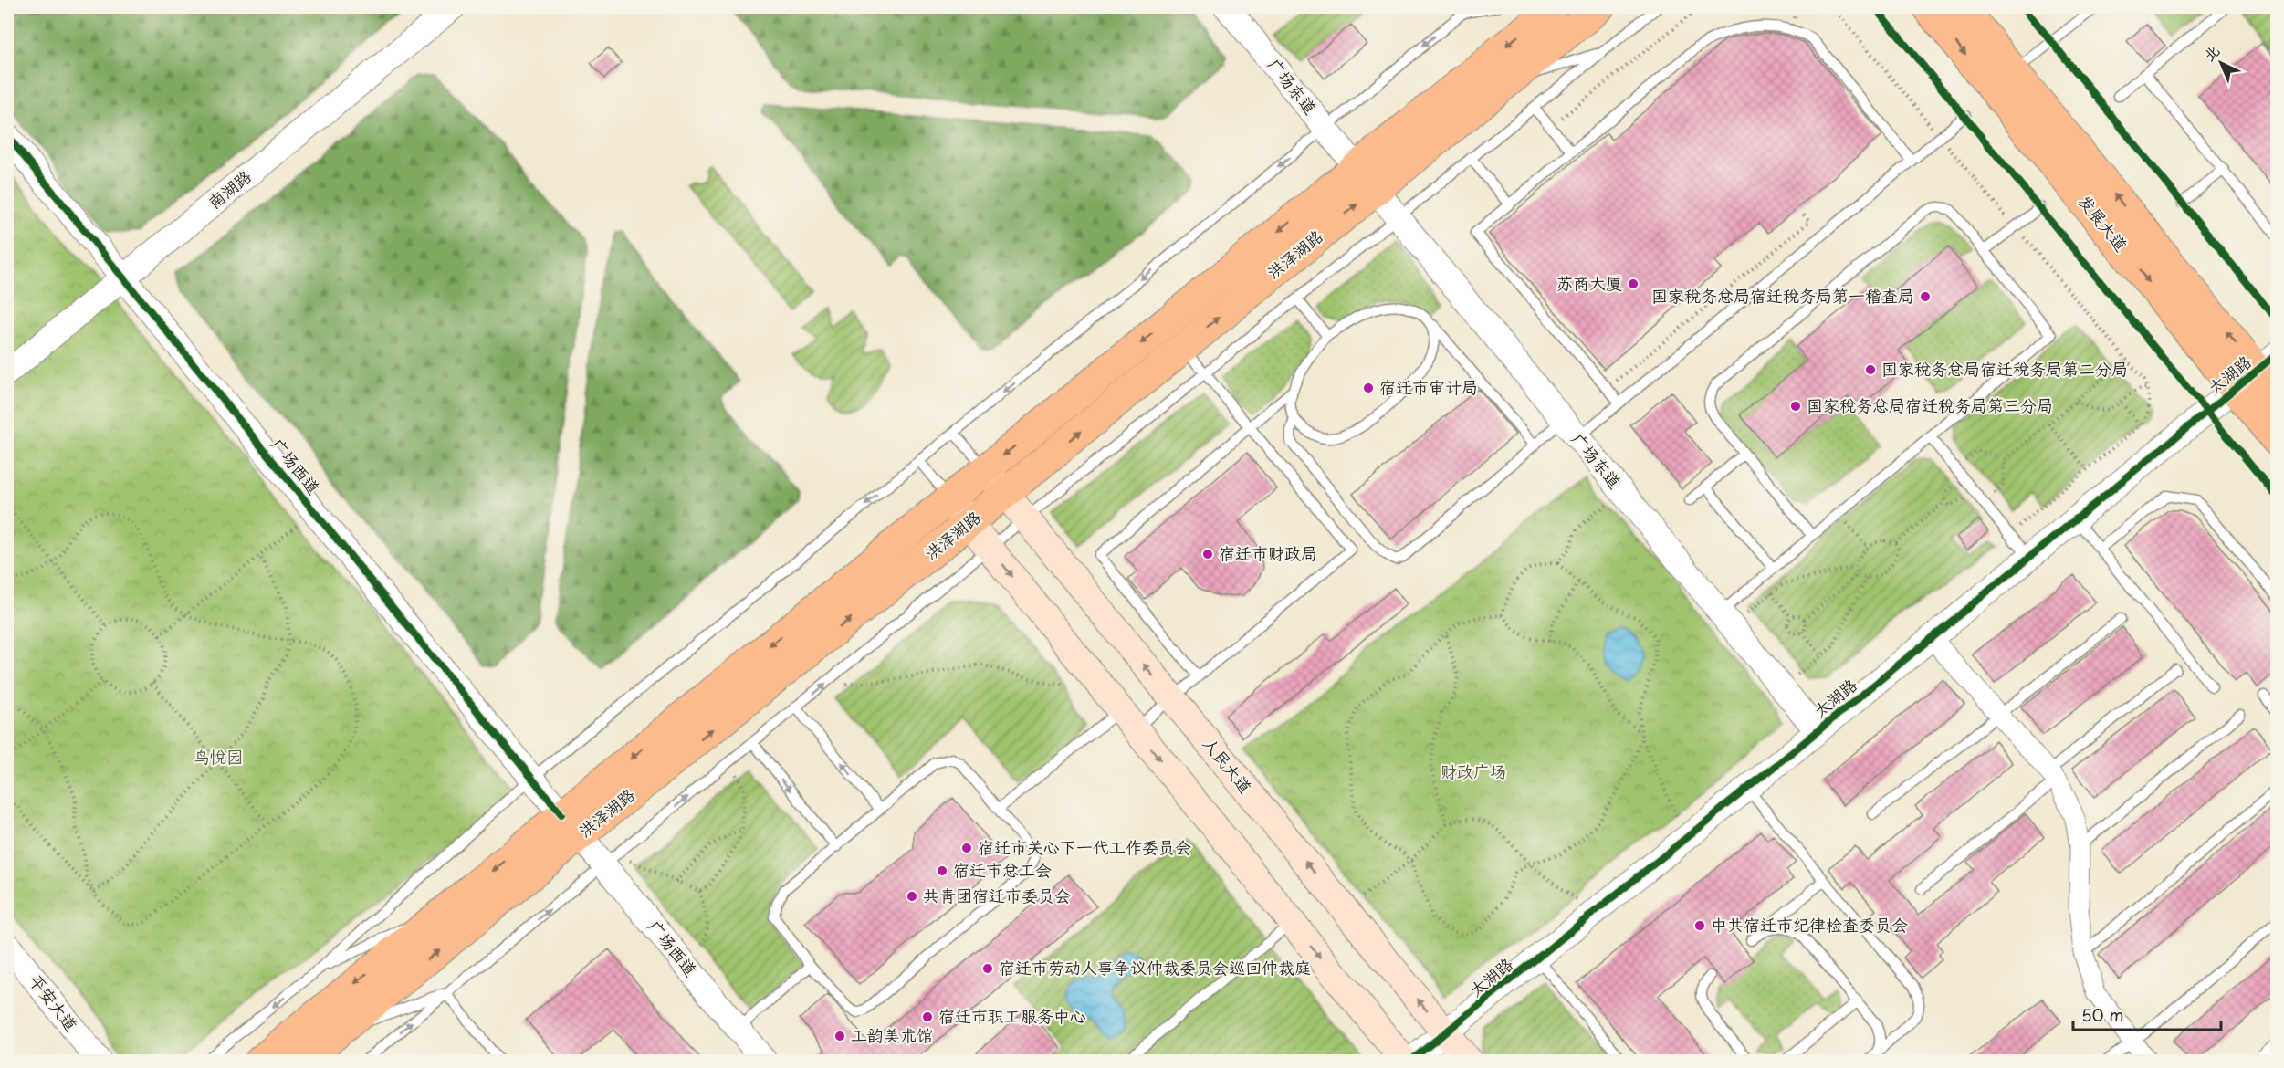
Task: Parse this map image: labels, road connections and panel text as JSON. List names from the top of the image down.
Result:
{
  "streets": {
    "main road": ["发展大道", "洪泽湖路", "人民大道"],
    "street": [
      "广场东道",
      "南湖路",
      "太湖路",
      "广场西道",
      "平安大道"
    ]
  },
  "crossings": [
    ["广场东道", "洪泽湖路"],
    ["广场东道", "太湖路"],
    ["南湖路", "广场西道"],
    ["发展大道", "太湖路"],
    ["洪泽湖路", "广场西道"],
    ["洪泽湖路", "人民大道"],
    ["太湖路", "人民大道"]
  ],
  "parks": ["鸟悦园", "财政广场"],
  "places": [
    "苏商大厦",
    "国家税务总局宿迁税务局第一稽查局",
    "国家税务总局宿迁税务局第二分局",
    "宿迁市审计局",
    "国家税务总局宿迁税务局第三分局",
    "宿迁市财政局",
    "宿迁市关心下一代工作委员会",
    "宿迁市总工会",
    "共青团宿迁市委员会",
    "中共宿迁市纪律检查委员会",
    "宿迁市劳动人事争议仲裁委员会巡回仲裁庭",
    "宿迁市职工服务中心",
    "工韵美术馆"
  ],
  "scale_bar": "50 m",
  "north": "top left"
}
